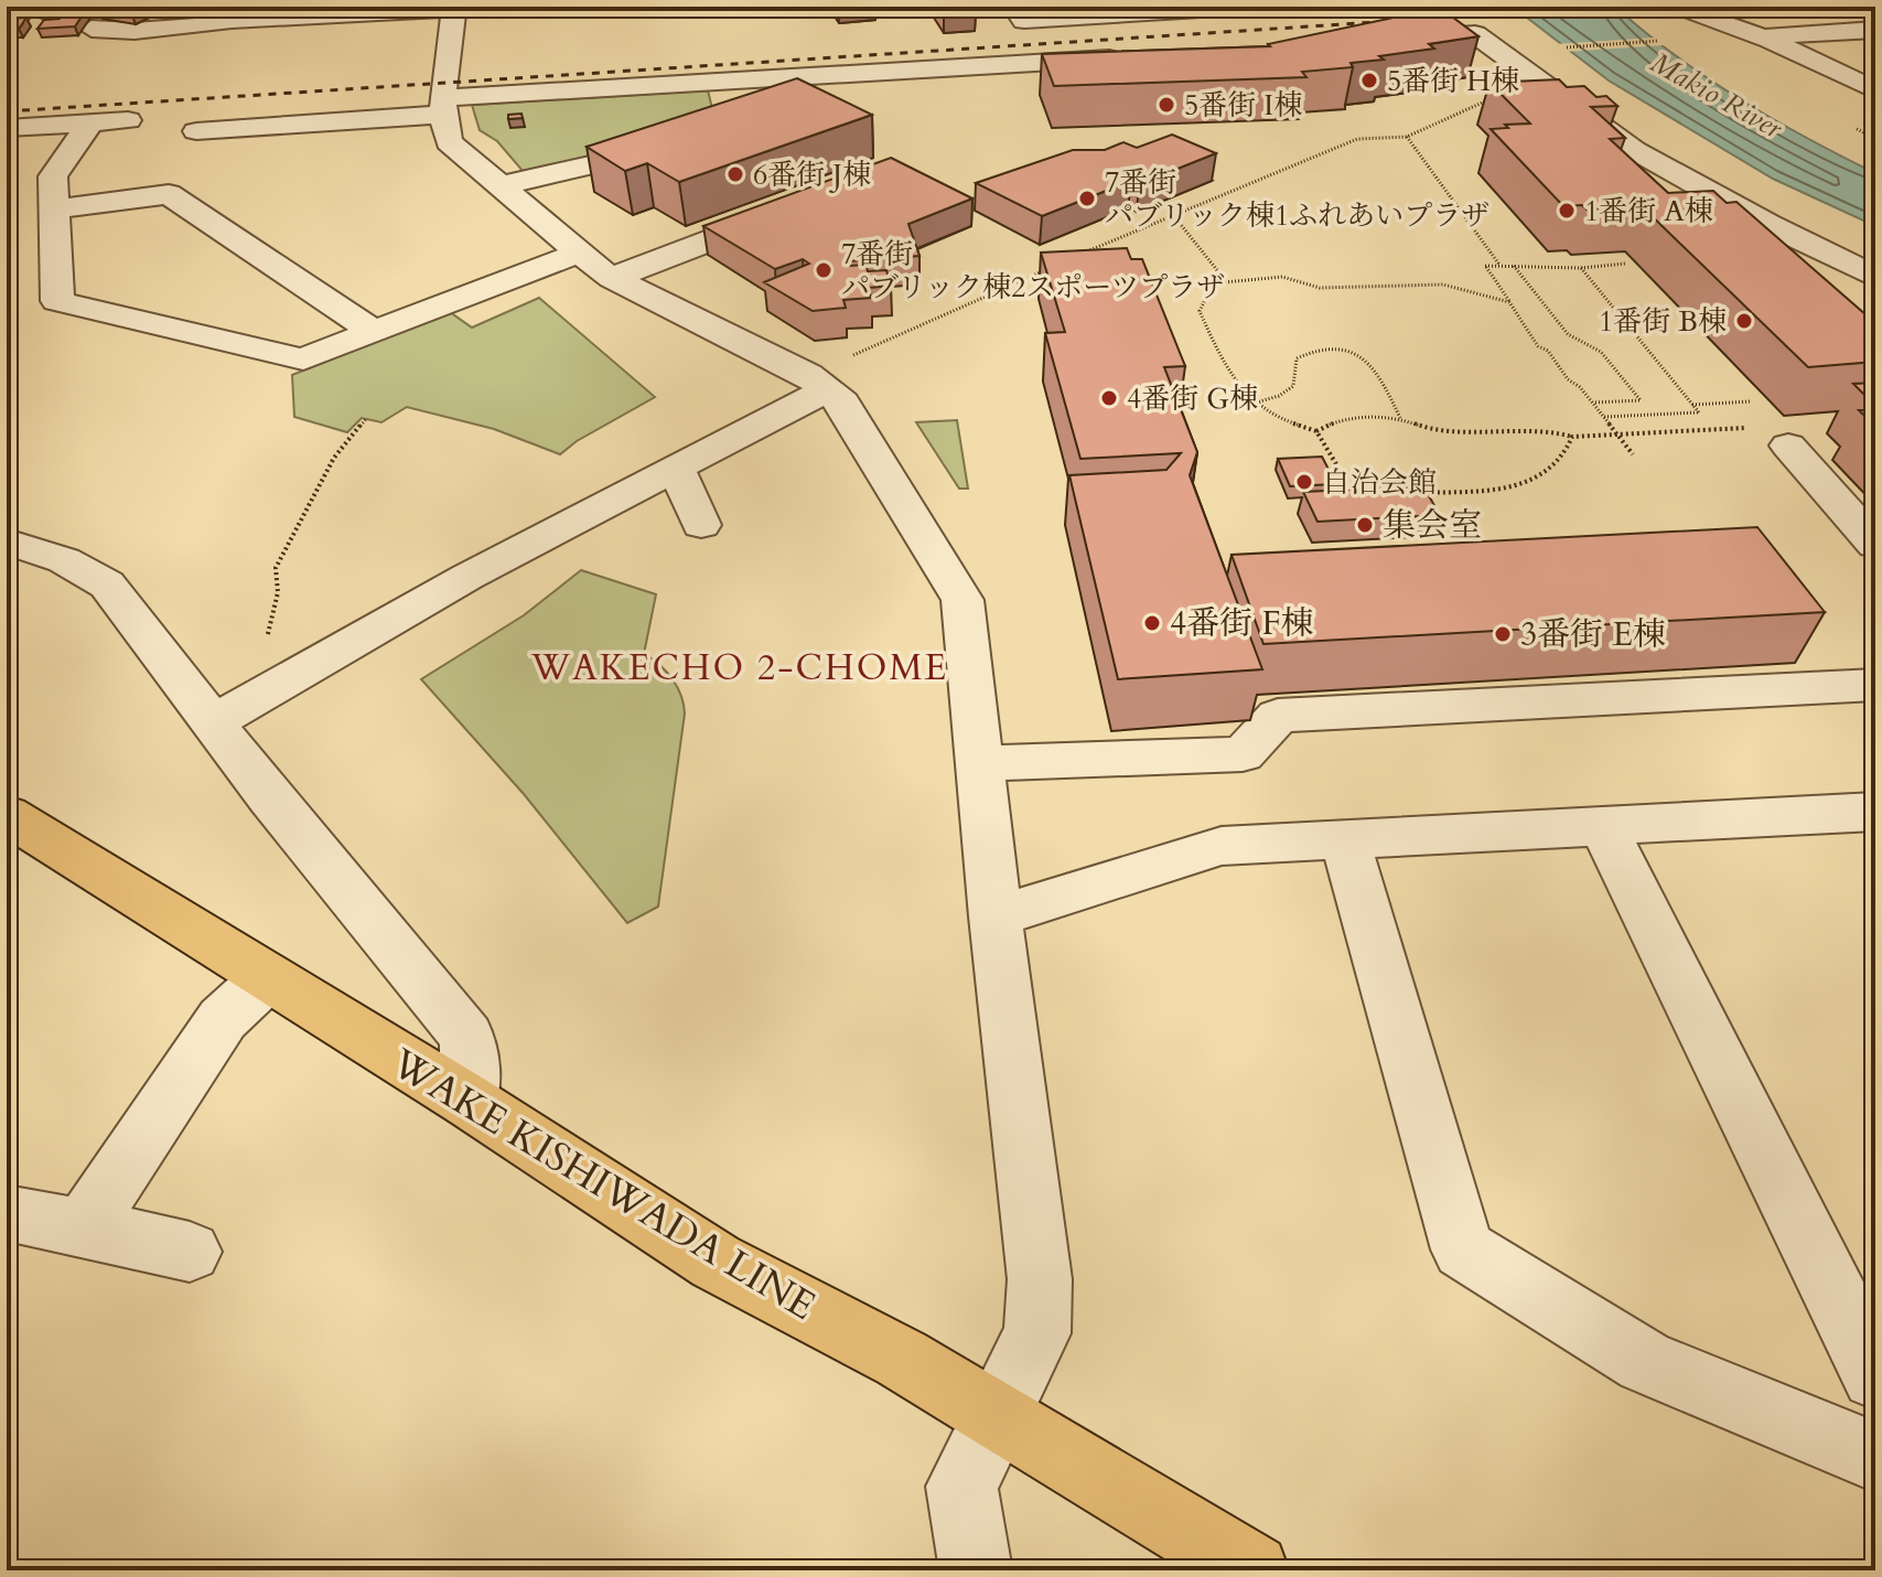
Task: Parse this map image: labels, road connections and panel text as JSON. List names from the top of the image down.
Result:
{
  "streets": {
    "main road": ["WAKE KISHIWADA LINE"]
  },
  "districts": ["WAKECHO 2-CHOME"],
  "water": ["Makio River"],
  "places": [
    "5番街 H棟",
    "5番街 I棟",
    "6番街 J棟",
    "7番街 パブリック棟1ふれあいプラザ",
    "1番街 A棟",
    "7番街 パブリック棟2スポーツプラザ",
    "1番街 B棟",
    "4番街 G棟",
    "自治会館",
    "集会室",
    "4番街 F棟",
    "3番街 E棟"
  ]
}
